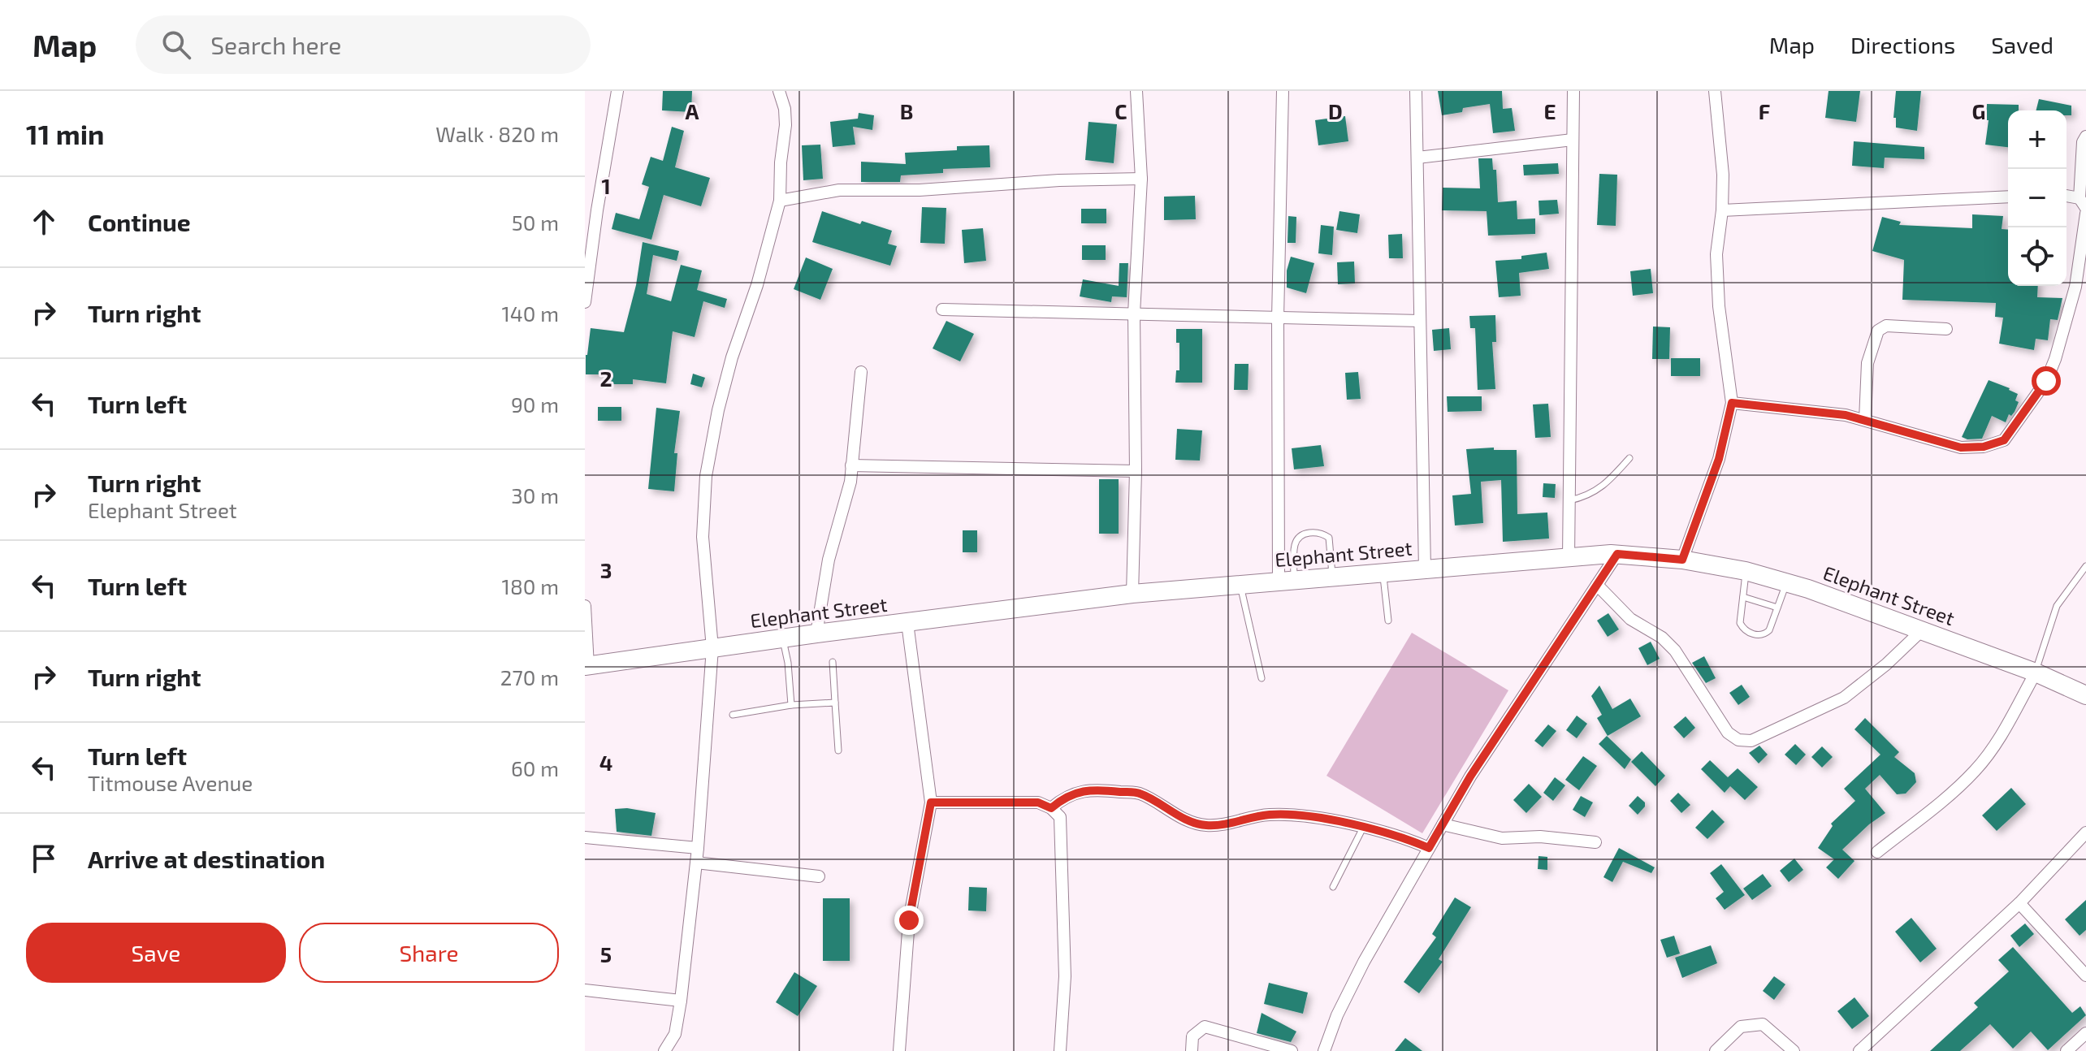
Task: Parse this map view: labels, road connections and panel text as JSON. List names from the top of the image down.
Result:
{
  "streets": {
    "main road": ["Elephant Street"]
  },
  "page": {
    "header": "Map",
    "search": "Search here",
    "nav": ["Map", "Directions", "Saved"],
    "heading": ["11 min", "Walk · 820 m"],
    "map_buttons": ["+", "−"],
    "list": [
      ["Continue", "50 m"],
      ["Turn right", "140 m"],
      ["Turn left", "90 m"],
      ["Turn right", "Elephant Street", "30 m"],
      ["Turn left", "180 m"],
      ["Turn right", "270 m"],
      ["Turn left", "Titmouse Avenue", "60 m"],
      "Arrive at destination"
    ],
    "buttons": ["Save", "Share"]
  },
  "grid": {
    "columns": [
      "A",
      "B",
      "C",
      "D",
      "E",
      "F",
      "G"
    ],
    "rows": [
      "1",
      "2",
      "3",
      "4",
      "5"
    ]
  }
}
